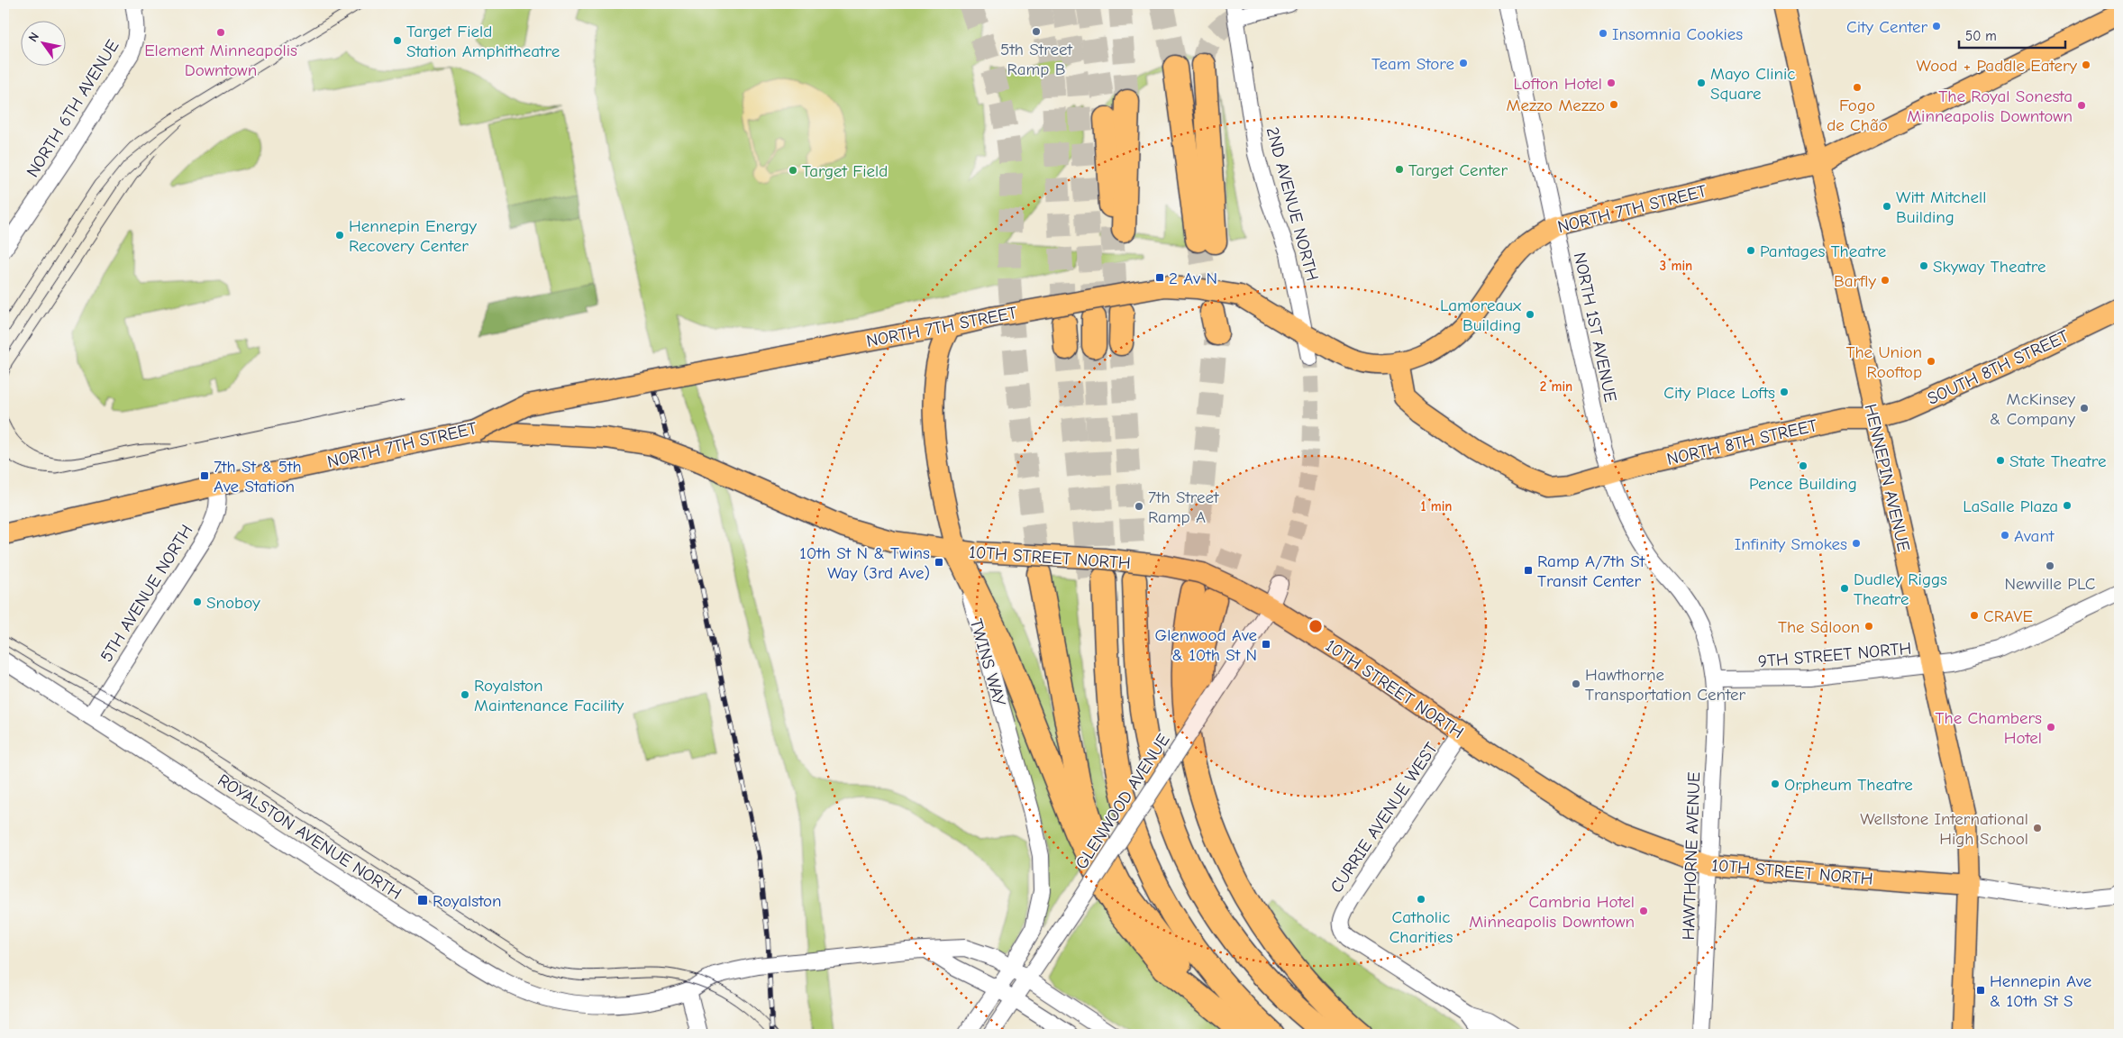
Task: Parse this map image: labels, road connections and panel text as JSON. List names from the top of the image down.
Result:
{
  "streets": {
    "main road": [
      "NORTH 7TH STREET",
      "SOUTH 8TH STREET",
      "NORTH 8TH STREET",
      "HENNEPIN AVENUE",
      "10TH STREET NORTH",
      "TWINS WAY"
    ],
    "street": [
      "NORTH 6TH AVENUE",
      "2ND AVENUE NORTH",
      "NORTH 1ST AVENUE",
      "5TH AVENUE NORTH",
      "9TH STREET NORTH",
      "GLENWOOD AVENUE",
      "CURRIE AVENUE WEST",
      "ROYALSTON AVENUE NORTH",
      "HAWTHORNE AVENUE"
    ]
  },
  "crossings": [
    ["2ND AVENUE NORTH", "NORTH 7TH STREET"],
    ["NORTH 7TH STREET", "NORTH 1ST AVENUE"],
    ["NORTH 7TH STREET", "NORTH 8TH STREET"],
    ["NORTH 7TH STREET", "HENNEPIN AVENUE"],
    ["NORTH 7TH STREET", "10TH STREET NORTH"],
    ["NORTH 7TH STREET", "5TH AVENUE NORTH"],
    ["NORTH 7TH STREET", "TWINS WAY"],
    ["NORTH 1ST AVENUE", "NORTH 8TH STREET"],
    ["NORTH 1ST AVENUE", "9TH STREET NORTH"],
    ["NORTH 1ST AVENUE", "HAWTHORNE AVENUE"],
    ["SOUTH 8TH STREET", "NORTH 8TH STREET"],
    ["SOUTH 8TH STREET", "HENNEPIN AVENUE"],
    ["NORTH 8TH STREET", "HENNEPIN AVENUE"],
    ["HENNEPIN AVENUE", "10TH STREET NORTH"],
    ["HENNEPIN AVENUE", "9TH STREET NORTH"],
    ["10TH STREET NORTH", "TWINS WAY"],
    ["10TH STREET NORTH", "GLENWOOD AVENUE"],
    ["10TH STREET NORTH", "CURRIE AVENUE WEST"],
    ["10TH STREET NORTH", "HAWTHORNE AVENUE"],
    ["5TH AVENUE NORTH", "ROYALSTON AVENUE NORTH"],
    ["9TH STREET NORTH", "HAWTHORNE AVENUE"],
    ["TWINS WAY", "ROYALSTON AVENUE NORTH"],
    ["GLENWOOD AVENUE", "ROYALSTON AVENUE NORTH"]
  ],
  "places": {
    "other": [
      "City Center",
      "5th Street Ramp B",
      "Element Minneapolis Downtown",
      "Insomnia Cookies",
      "Target Field Station Amphitheatre",
      "Team Store",
      "Wood + Paddle Eatery",
      "Lofton Hotel",
      "Mayo Clinic Square",
      "Fogo de Chão",
      "Mezzo Mezzo",
      "The Royal Sonesta Minneapolis Downtown",
      "Target Center",
      "Target Field",
      "Witt Mitchell Building",
      "Hennepin Energy Recovery Center",
      "Pantages Theatre",
      "Skyway Theatre",
      "Barfly",
      "Lamoreaux Building",
      "The Union Rooftop",
      "City Place Lofts",
      "McKinsey & Company",
      "State Theatre",
      "Pence Building",
      "LaSalle Plaza",
      "7th Street Ramp A",
      "Avant",
      "Infinity Smokes",
      "Newville PLC",
      "Dudley Riggs Theatre",
      "Snoboy",
      "CRAVE",
      "The Saloon",
      "Hawthorne Transportation Center",
      "Royalston Maintenance Facility",
      "The Chambers Hotel",
      "Orpheum Theatre",
      "Wellstone International High School",
      "Catholic Charities",
      "Cambria Hotel Minneapolis Downtown"
    ],
    "transit": [
      "2 Av N",
      "7th St & 5th Ave Station",
      "10th St N & Twins Way (3rd Ave)",
      "Ramp A/7th St Transit Center",
      "Glenwood Ave & 10th St N",
      "Royalston",
      "Hennepin Ave & 10th St S"
    ]
  },
  "scale_bar": "50 m",
  "north": "top left",
  "rings": ["3 min", "2 min", "1 min"]
}
